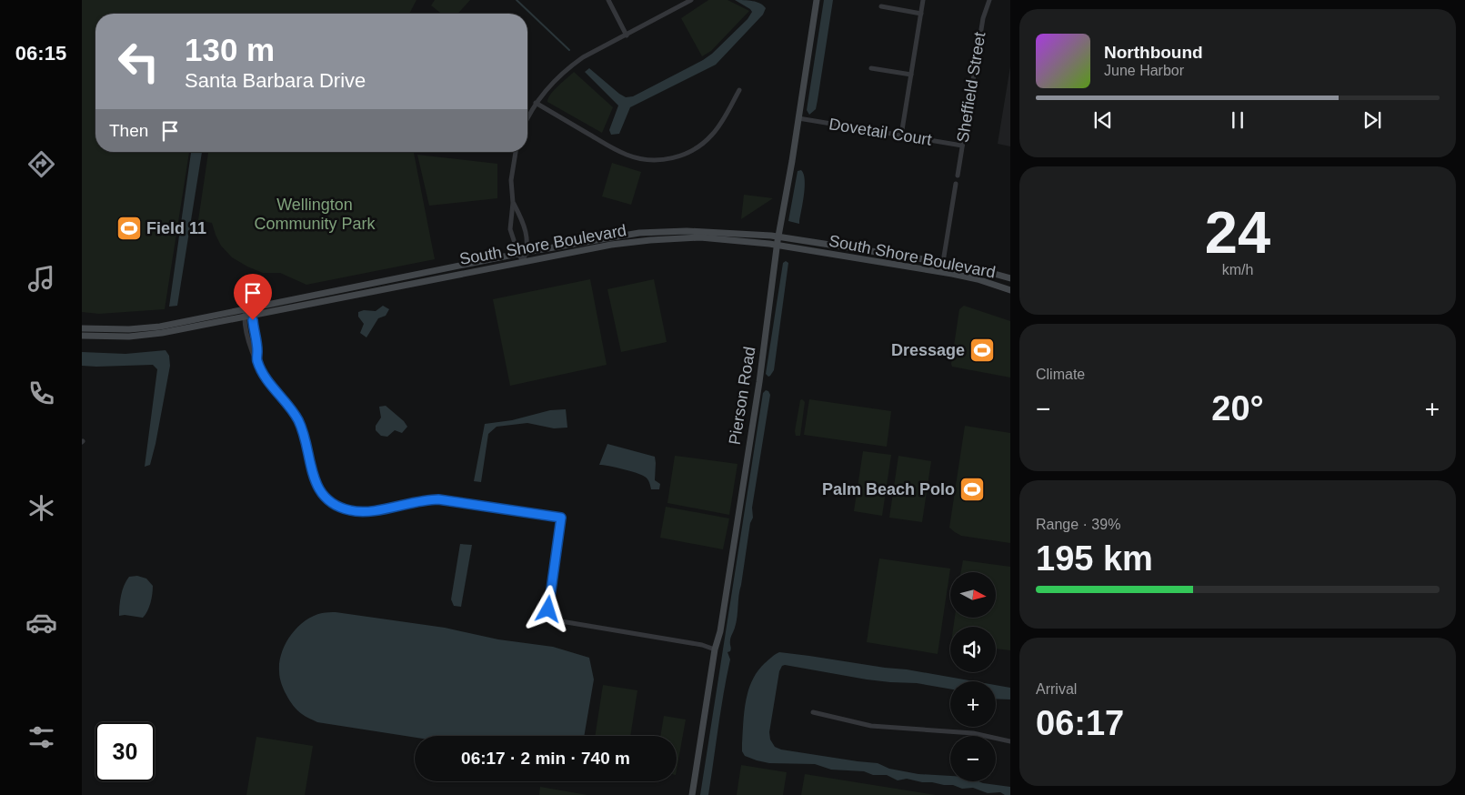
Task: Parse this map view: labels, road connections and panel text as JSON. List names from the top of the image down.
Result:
{
  "streets": {
    "street": [
      "Sheffield Street",
      "Dovetail Court",
      "South Shore Boulevard",
      "Pierson Road"
    ]
  },
  "crossings": [
    ["Sheffield Street", "Dovetail Court"],
    ["Dovetail Court", "Pierson Road"],
    ["South Shore Boulevard", "Pierson Road"]
  ],
  "parks": ["Wellington Community Park"],
  "places": {
    "sports": ["Field 11", "Dressage", "Palm Beach Polo"]
  },
  "north": "right",
  "page": {
    "tabs": "06:15",
    "turn": ["130 m", "Santa Barbara Drive"],
    "song": ["Northbound", "June Harbor"],
    "then": "Then",
    "tile": [
      ["24", "km/h"],
      "Climate",
      ["Range · 39%", "195 km"],
      ["Arrival", "06:17"]
    ],
    "heat": ["−", "20°", "+"],
    "map_buttons": ["+", "−"],
    "limit": "30",
    "trip": "06:17 · 2 min · 740 m"
  }
}
